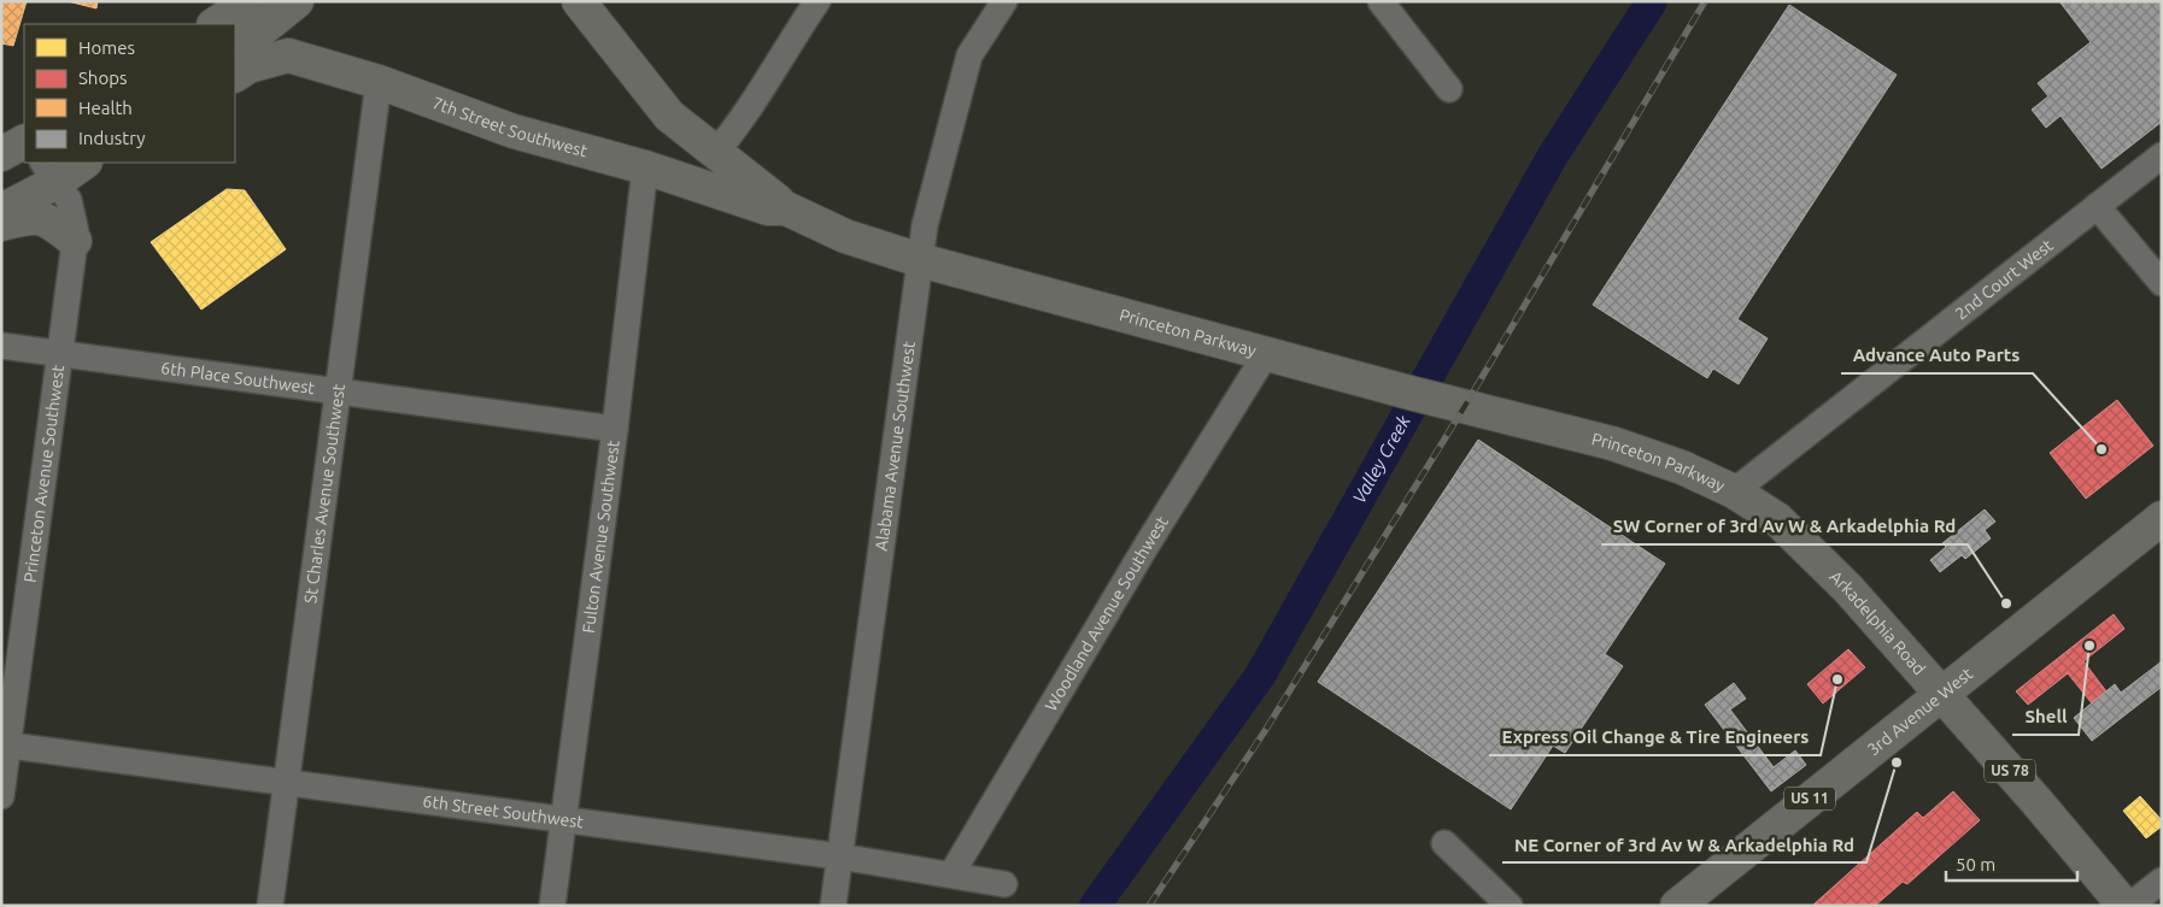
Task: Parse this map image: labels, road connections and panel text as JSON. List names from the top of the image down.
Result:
{
  "streets": {
    "main road": [
      "7th Street Southwest",
      "Princeton Parkway",
      "Arkadelphia Road",
      "3rd Avenue West",
      "US 78",
      "US 11"
    ],
    "street": [
      "2nd Court West",
      "6th Place Southwest",
      "Alabama Avenue Southwest",
      "Princeton Avenue Southwest",
      "St Charles Avenue Southwest",
      "Fulton Avenue Southwest",
      "Woodland Avenue Southwest",
      "6th Street Southwest"
    ]
  },
  "crossings": [
    ["7th Street Southwest", "Princeton Parkway"],
    ["7th Street Southwest", "St Charles Avenue Southwest"],
    ["7th Street Southwest", "Fulton Avenue Southwest"],
    ["2nd Court West", "Princeton Parkway"],
    ["2nd Court West", "Arkadelphia Road"],
    ["Princeton Parkway", "Alabama Avenue Southwest"],
    ["Princeton Parkway", "Fulton Avenue Southwest"],
    ["Princeton Parkway", "Woodland Avenue Southwest"],
    ["Princeton Parkway", "Arkadelphia Road"],
    ["6th Place Southwest", "Princeton Avenue Southwest"],
    ["6th Place Southwest", "St Charles Avenue Southwest"],
    ["6th Place Southwest", "Fulton Avenue Southwest"],
    ["Alabama Avenue Southwest", "6th Street Southwest"],
    ["Princeton Avenue Southwest", "6th Street Southwest"],
    ["St Charles Avenue Southwest", "6th Street Southwest"],
    ["Fulton Avenue Southwest", "6th Street Southwest"],
    ["Woodland Avenue Southwest", "6th Street Southwest"],
    ["Arkadelphia Road", "3rd Avenue West"]
  ],
  "water": ["Valley Creek"],
  "places": [
    "Advance Auto Parts",
    "SW Corner of 3rd Av W & Arkadelphia Rd",
    "Shell",
    "Express Oil Change & Tire Engineers",
    "NE Corner of 3rd Av W & Arkadelphia Rd"
  ],
  "legend": [
    "Homes",
    "Shops",
    "Health",
    "Industry"
  ],
  "scale_bar": "50 m"
}
